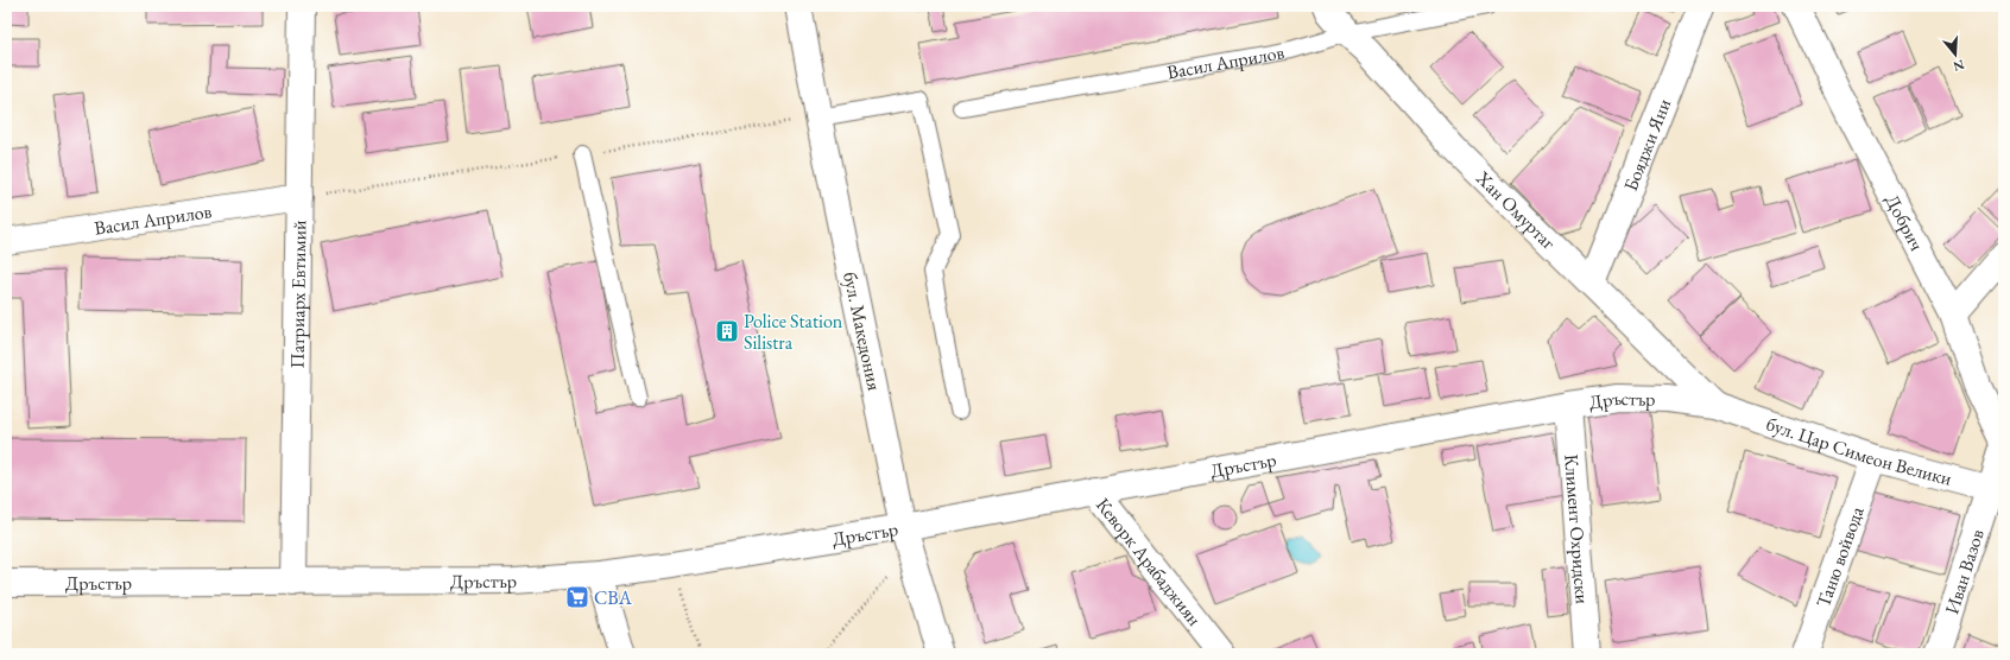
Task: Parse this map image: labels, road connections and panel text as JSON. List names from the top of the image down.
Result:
{
  "streets": {
    "street": [
      "Васил Априлов",
      "Бояджи Яни",
      "Хан Омуртаг",
      "Добрич",
      "Патриарх Евтимий",
      "бул. Македония",
      "Дръстър",
      "бул. Цар Симеон Велики",
      "Климент Охридски",
      "Таню войвода",
      "Кеворк Арабаджиян",
      "Иван Вазов"
    ]
  },
  "crossings": [
    ["Васил Априлов", "Хан Омуртаг"],
    ["Васил Априлов", "Патриарх Евтимий"],
    ["Бояджи Яни", "Хан Омуртаг"],
    ["Хан Омуртаг", "Дръстър"],
    ["Хан Омуртаг", "бул. Цар Симеон Велики"],
    ["Добрич", "бул. Цар Симеон Велики"],
    ["Добрич", "Иван Вазов"],
    ["Патриарх Евтимий", "Дръстър"],
    ["бул. Македония", "Дръстър"],
    ["Дръстър", "бул. Цар Симеон Велики"],
    ["Дръстър", "Климент Охридски"],
    ["Дръстър", "Кеворк Арабаджиян"],
    ["бул. Цар Симеон Велики", "Таню войвода"],
    ["бул. Цар Симеон Велики", "Иван Вазов"]
  ],
  "places": {
    "building": ["Police Station Silistra"],
    "supermarket": ["CBA"]
  },
  "north": "bottom"
}
